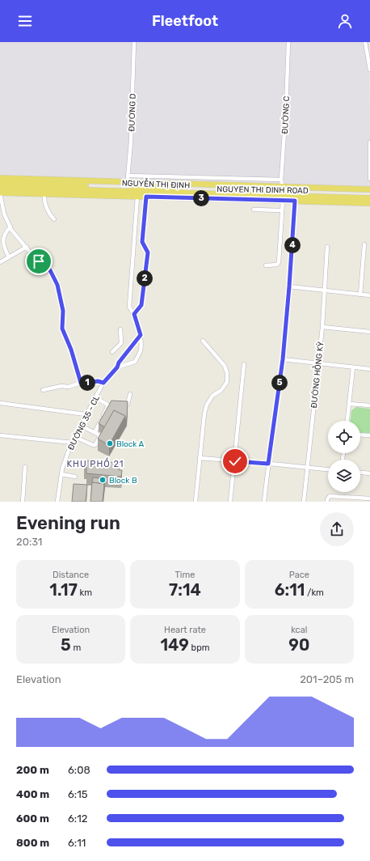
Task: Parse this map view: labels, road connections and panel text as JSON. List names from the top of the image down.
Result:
{
  "streets": {
    "main road": ["NGUYỄN THỊ ĐỊNH", "NGUYEN THI DINH ROAD"],
    "street": [
      "ĐƯỜNG D",
      "ĐƯỜNG C",
      "ĐƯỜNG HỒNG KỲ",
      "ĐƯỜNG 35 - CL"
    ]
  },
  "crossings": [
    ["ĐƯỜNG D", "NGUYỄN THỊ ĐỊNH"],
    ["ĐƯỜNG C", "NGUYỄN THỊ ĐỊNH"],
    ["ĐƯỜNG C", "NGUYEN THI DINH ROAD"],
    ["NGUYỄN THỊ ĐỊNH", "NGUYEN THI DINH ROAD"],
    ["NGUYỄN THỊ ĐỊNH", "ĐƯỜNG 35 - CL"]
  ],
  "districts": ["KHU PHỐ 21"],
  "places": ["Block A", "Block B"],
  "page": {
    "header": "Fleetfoot",
    "pins": [
      "3",
      "4",
      "2",
      "1",
      "5"
    ],
    "heading": ["Evening run", "20:31"],
    "stats": [
      ["Distance", "1.17 km"],
      ["Time", "7:14"],
      ["Pace", "6:11 /km"],
      ["Elevation", "5 m"],
      ["Heart rate", "149 bpm"],
      ["kcal", "90"]
    ],
    "chart": ["Elevation", "201–205 m"],
    "list": [
      {
        "name": "200 m",
        "note": "6:08"
      },
      {
        "name": "400 m",
        "note": "6:15"
      },
      {
        "name": "600 m",
        "note": "6:12"
      },
      {
        "name": "800 m",
        "note": "6:11"
      }
    ]
  }
}
